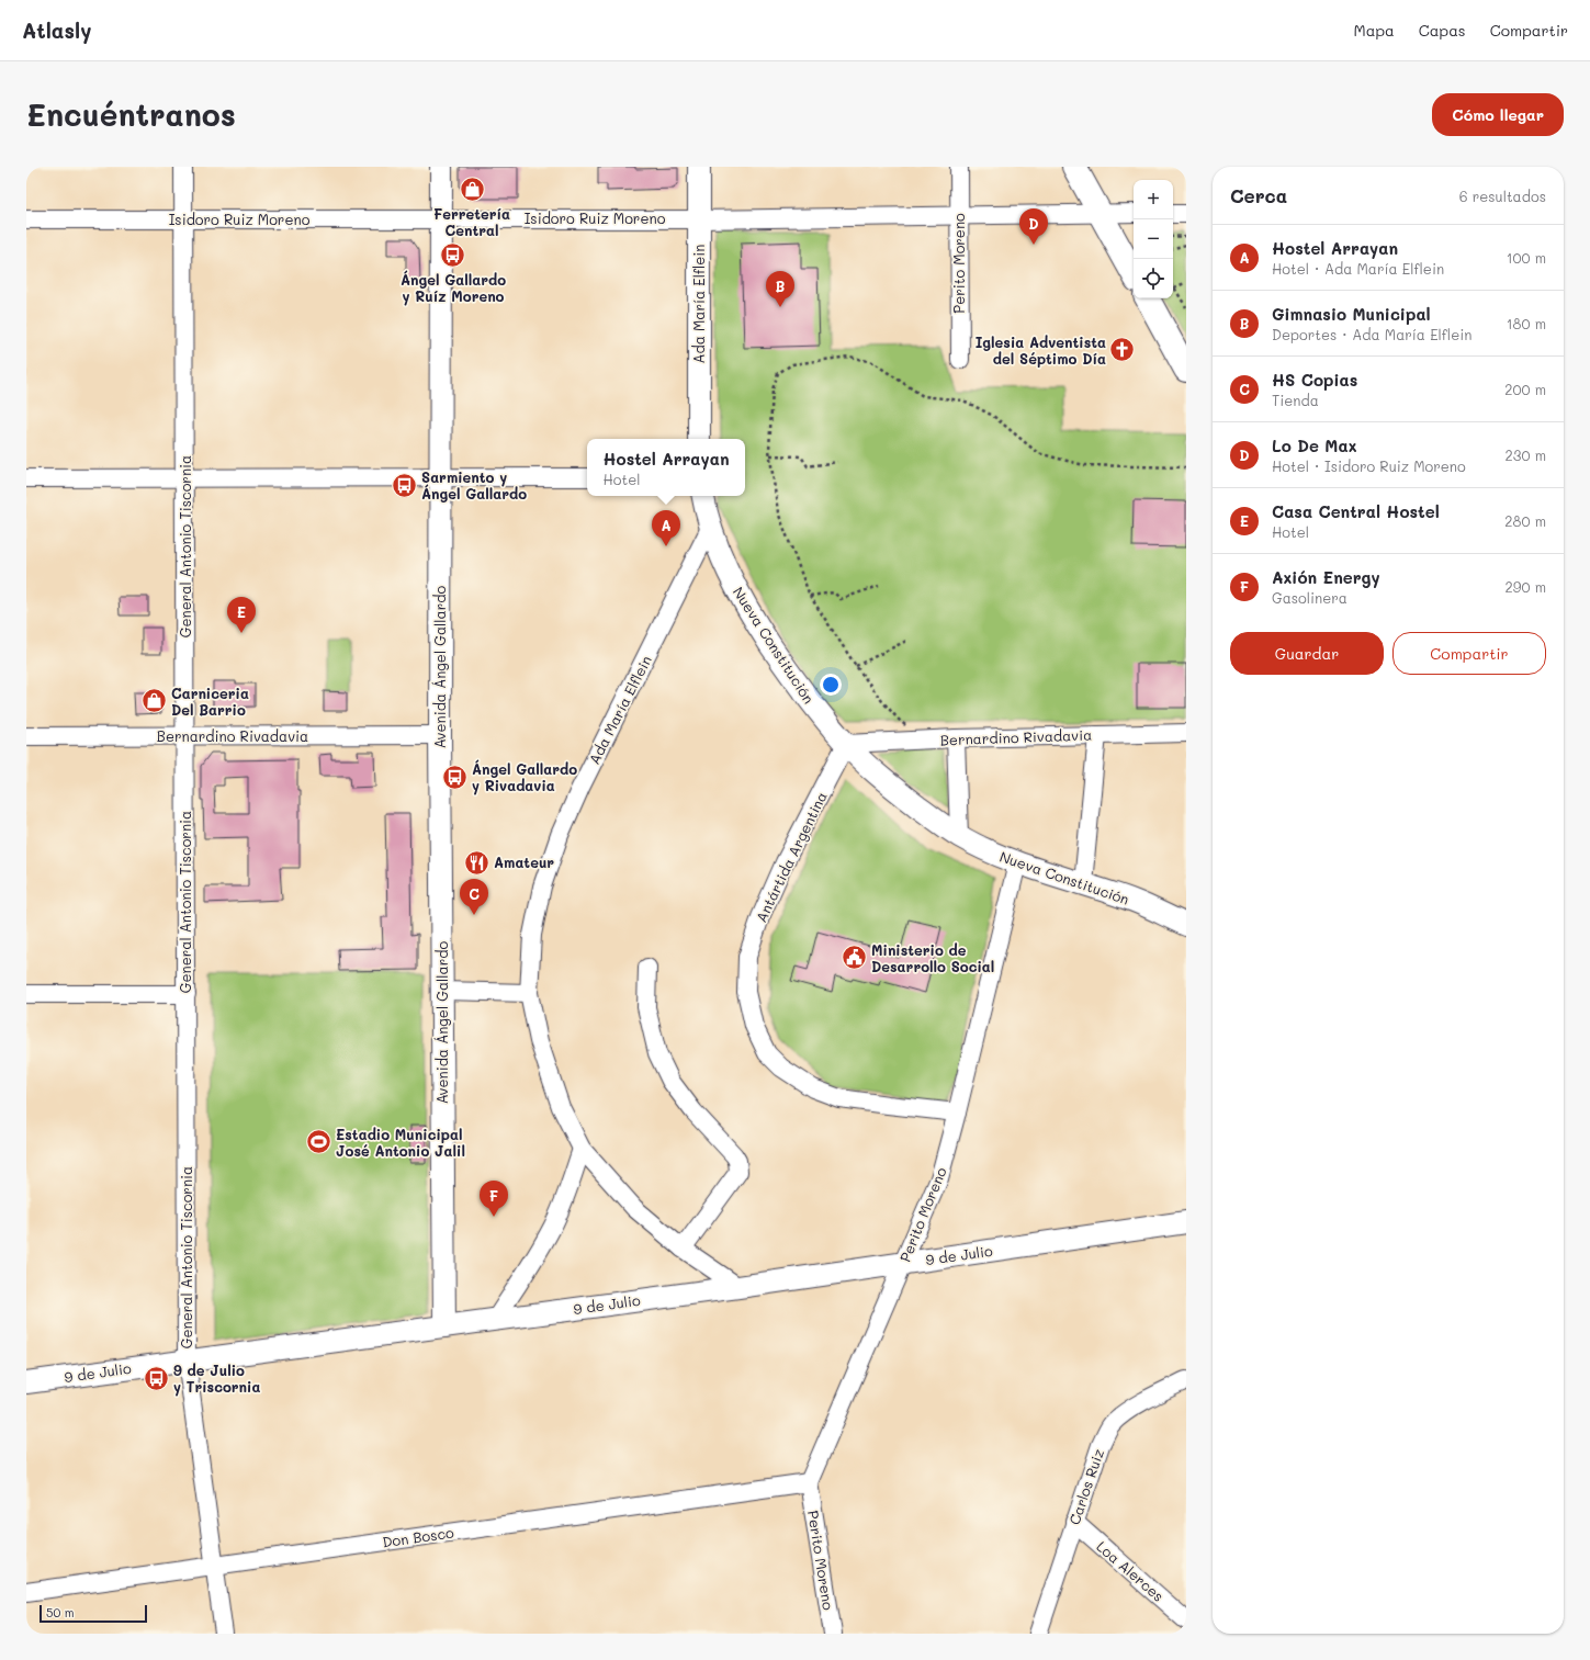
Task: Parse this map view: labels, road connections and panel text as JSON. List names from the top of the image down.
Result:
{
  "streets": {
    "street": [
      "Isidoro Ruiz Moreno",
      "Perito Moreno",
      "Ada María Elflein",
      "General Antonio Tiscornia",
      "Nueva Constitución",
      "Avenida Ángel Gallardo",
      "Bernardino Rivadavia",
      "Antártida Argentina",
      "9 de Julio",
      "Carlos Ruiz",
      "Don Bosco",
      "Loa Alerces"
    ]
  },
  "crossings": [
    ["Isidoro Ruiz Moreno", "Perito Moreno"],
    ["Isidoro Ruiz Moreno", "Ada María Elflein"],
    ["Isidoro Ruiz Moreno", "General Antonio Tiscornia"],
    ["Isidoro Ruiz Moreno", "Avenida Ángel Gallardo"],
    ["Perito Moreno", "Nueva Constitución"],
    ["Perito Moreno", "Antártida Argentina"],
    ["Perito Moreno", "9 de Julio"],
    ["Perito Moreno", "Don Bosco"],
    ["Ada María Elflein", "Nueva Constitución"],
    ["Ada María Elflein", "9 de Julio"],
    ["General Antonio Tiscornia", "Bernardino Rivadavia"],
    ["General Antonio Tiscornia", "9 de Julio"],
    ["General Antonio Tiscornia", "Don Bosco"],
    ["Nueva Constitución", "Bernardino Rivadavia"],
    ["Nueva Constitución", "Antártida Argentina"],
    ["Avenida Ángel Gallardo", "Bernardino Rivadavia"],
    ["Avenida Ángel Gallardo", "9 de Julio"],
    ["Bernardino Rivadavia", "Antártida Argentina"],
    ["Carlos Ruiz", "Loa Alerces"]
  ],
  "places": {
    "shop": ["Ferretería Central", "Carniceria Del Barrio"],
    "bus stop": [
      "Ángel Gallardo y Ruíz Moreno",
      "Sarmiento y Ángel Gallardo",
      "Ángel Gallardo y Rivadavia",
      "9 de Julio y Triscornia"
    ],
    "church": ["Iglesia Adventista del Séptimo Día"],
    "restaurant": ["Amateur"],
    "public building": ["Ministerio de Desarrollo Social"],
    "sports": ["Estadio Municipal José Antonio Jalil"]
  },
  "scale_bar": "50 m",
  "page": {
    "header": "Atlasly",
    "nav": ["Mapa", "Capas", "Compartir"],
    "buttons": [
      "Cómo llegar",
      ["Guardar", "Compartir"]
    ],
    "title": "Encuéntranos",
    "heading": ["Cerca", "6 resultados"],
    "map_buttons": ["+", "−"],
    "pins": [
      "D",
      "B",
      "A",
      "E",
      "C",
      "F"
    ],
    "list": [
      {
        "mark": "A",
        "name": "Hostel Arrayan",
        "note": "Hotel · Ada María Elflein",
        "value": "100 m"
      },
      {
        "mark": "B",
        "name": "Gimnasio Municipal",
        "note": "Deportes · Ada María Elflein",
        "value": "180 m"
      },
      {
        "mark": "C",
        "name": "HS Copias",
        "note": "Tienda",
        "value": "200 m"
      },
      {
        "mark": "D",
        "name": "Lo De Max",
        "note": "Hotel · Isidoro Ruiz Moreno",
        "value": "230 m"
      },
      {
        "mark": "E",
        "name": "Casa Central Hostel",
        "note": "Hotel",
        "value": "280 m"
      },
      {
        "mark": "F",
        "name": "Axión Energy",
        "note": "Gasolinera",
        "value": "290 m"
      }
    ],
    "popup": ["Hostel Arrayan", "Hotel"],
    "scale": "50 m"
  }
}
